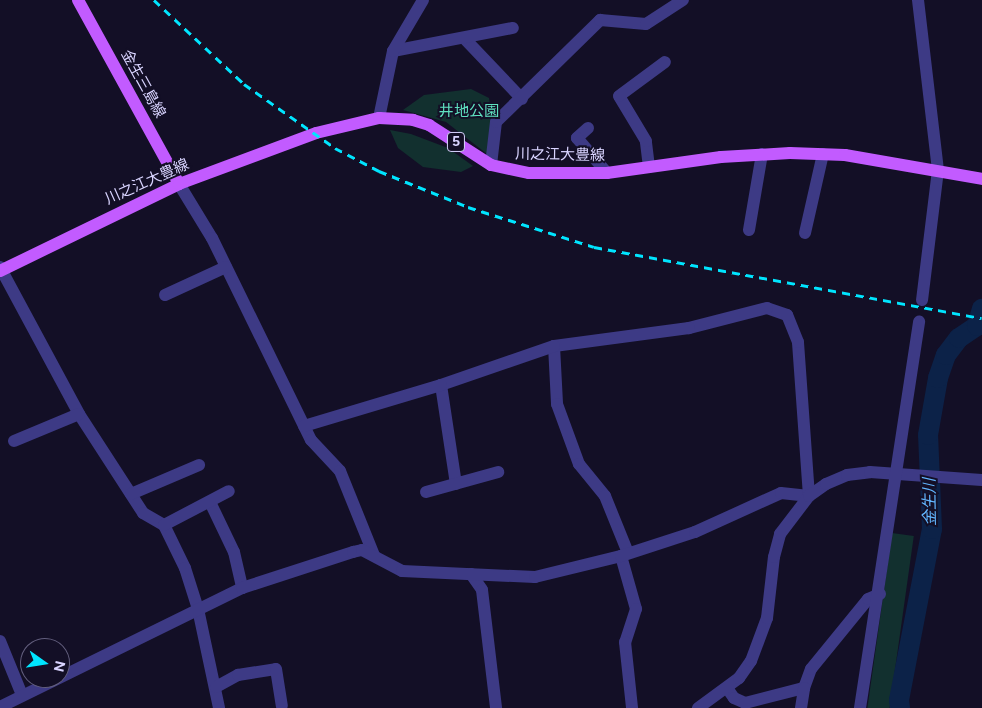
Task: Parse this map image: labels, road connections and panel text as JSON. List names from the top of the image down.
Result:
{
  "streets": {
    "main road": ["金生三島線", "5", "川之江大豊線"]
  },
  "crossings": [
    ["金生三島線", "川之江大豊線"]
  ],
  "water": ["金生川"],
  "parks": ["井地公園"],
  "north": "right"
}
